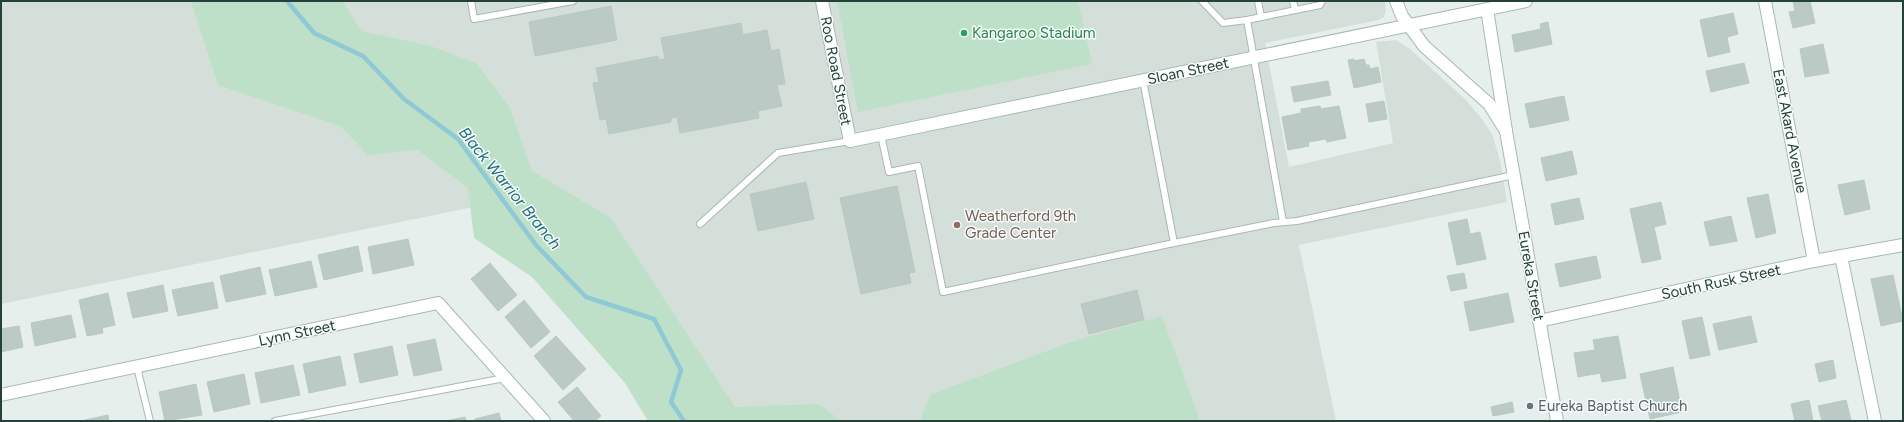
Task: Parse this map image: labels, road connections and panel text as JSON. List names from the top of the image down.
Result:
{
  "streets": {
    "street": [
      "Roo Road Street",
      "Sloan Street",
      "East Akard Avenue",
      "Eureka Street",
      "South Rusk Street",
      "Lynn Street"
    ]
  },
  "crossings": [
    ["Roo Road Street", "Sloan Street"],
    ["Sloan Street", "Eureka Street"],
    ["East Akard Avenue", "South Rusk Street"],
    ["Eureka Street", "South Rusk Street"]
  ],
  "water": ["Black Warrior Branch"],
  "places": ["Kangaroo Stadium", "Weatherford 9th Grade Center", "Eureka Baptist Church"]
}
